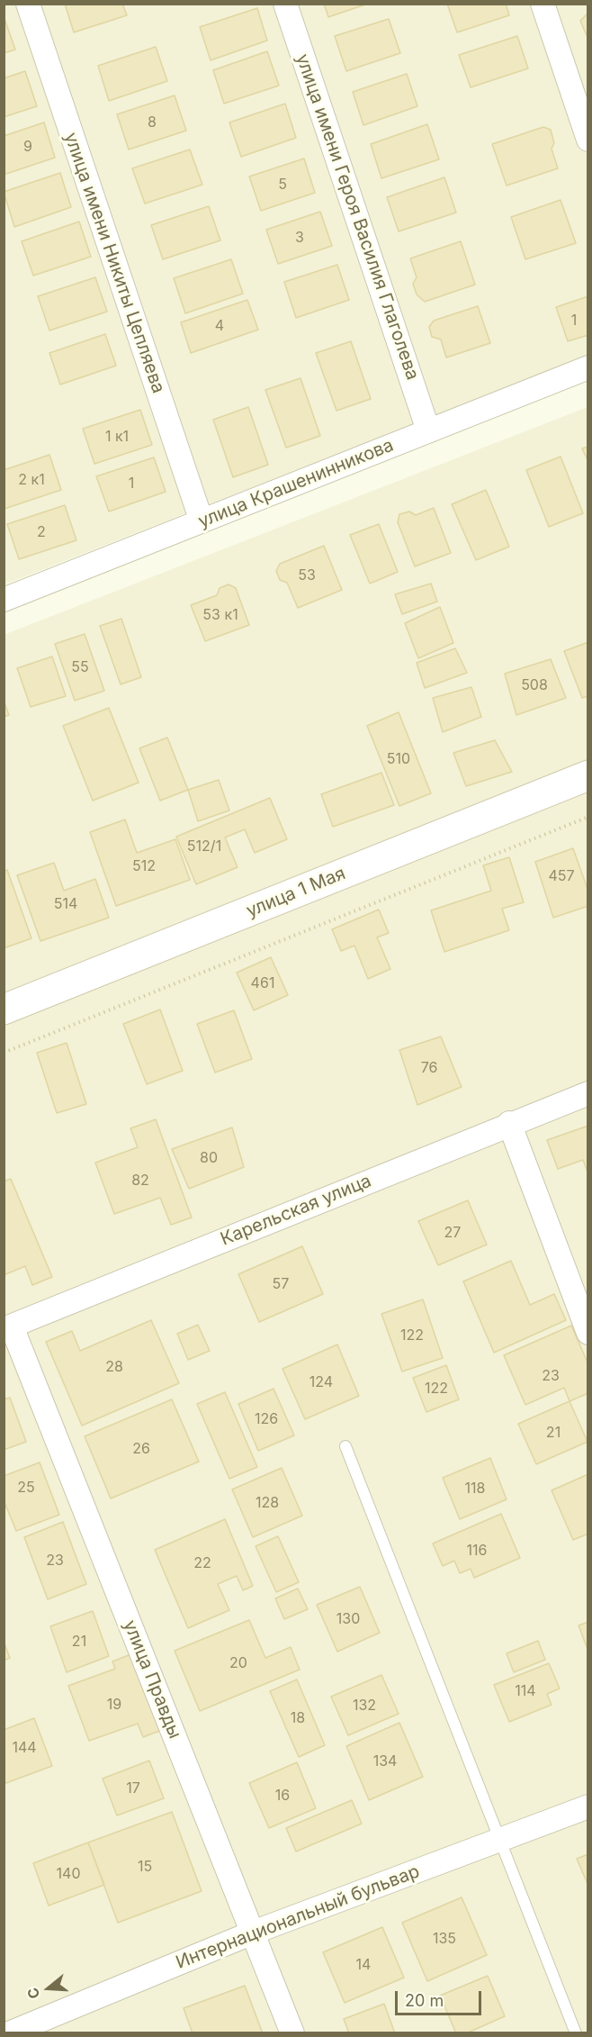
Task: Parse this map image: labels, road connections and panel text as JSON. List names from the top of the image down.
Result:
{
  "streets": {
    "street": [
      "улица имени Героя Василия Глаголева",
      "улица имени Никиты Цепляева",
      "улица Крашенинникова",
      "улица 1 Мая",
      "Карельская улица",
      "улица Правды",
      "Интернациональный бульвар"
    ]
  },
  "crossings": [
    ["улица имени Героя Василия Глаголева", "улица Крашенинникова"],
    ["улица имени Никиты Цепляева", "улица Крашенинникова"],
    ["Карельская улица", "улица Правды"],
    ["улица Правды", "Интернациональный бульвар"]
  ],
  "house_numbers": [
    "8",
    "9",
    "5",
    "3",
    "1",
    "4",
    "1 к1",
    "2 к1",
    "1",
    "2",
    "53",
    "53 к1",
    "55",
    "508",
    "510",
    "512/1",
    "512",
    "457",
    "514",
    "461",
    "76",
    "80",
    "82",
    "27",
    "57",
    "122",
    "28",
    "23",
    "124",
    "122",
    "126",
    "21",
    "26",
    "25",
    "118",
    "128",
    "116",
    "23",
    "22",
    "130",
    "21",
    "20",
    "114",
    "19",
    "132",
    "18",
    "144",
    "134",
    "17",
    "16",
    "15",
    "140",
    "135",
    "14"
  ],
  "scale_bar": "20 m",
  "north": "left"
}
